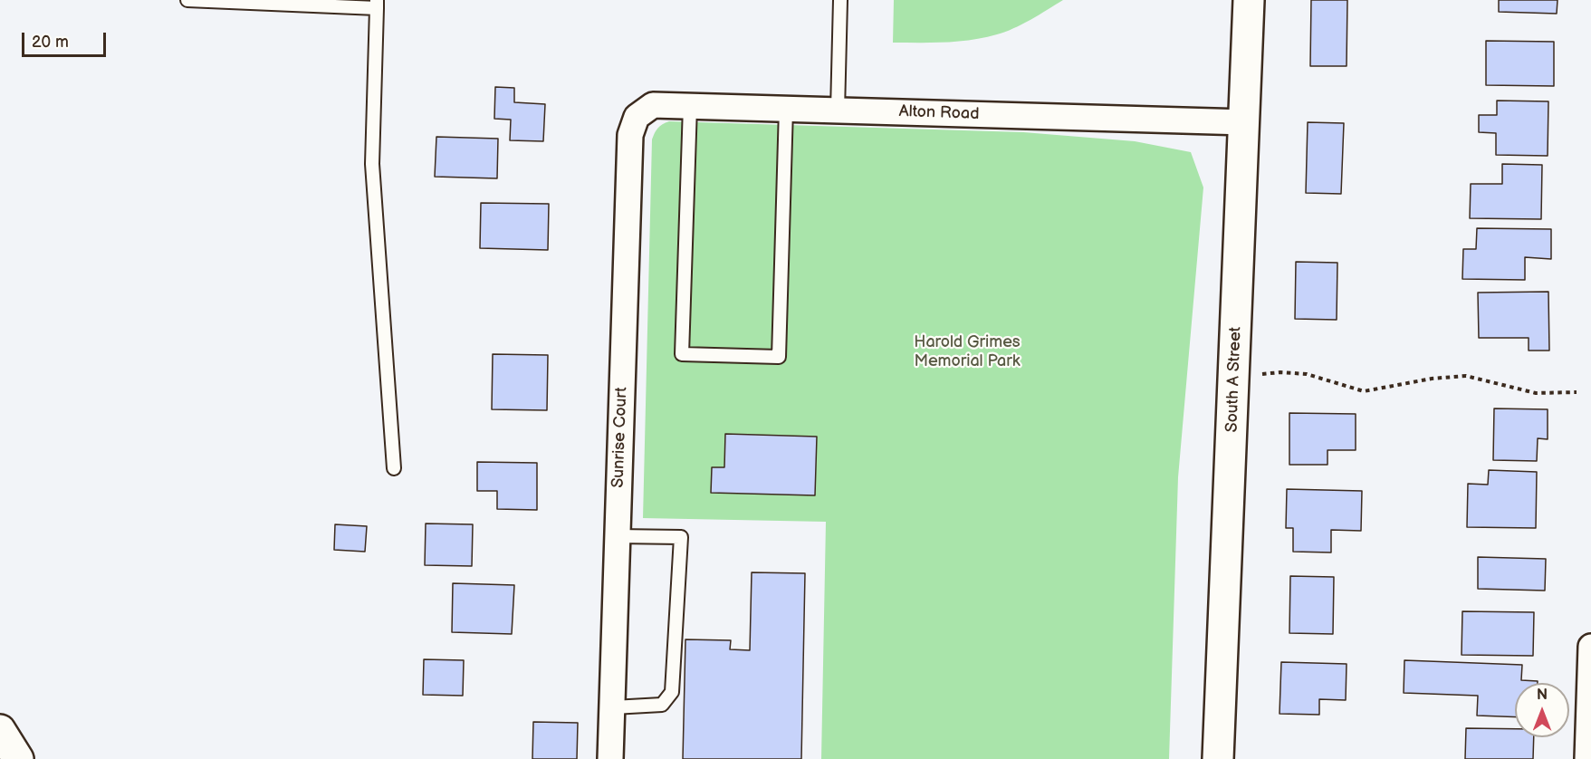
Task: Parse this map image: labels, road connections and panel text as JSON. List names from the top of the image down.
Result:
{
  "streets": {
    "main road": ["South A Street"],
    "street": ["Alton Road", "Sunrise Court"]
  },
  "crossings": [
    ["Alton Road", "South A Street"],
    ["Alton Road", "Sunrise Court"]
  ],
  "parks": ["Harold Grimes Memorial Park"],
  "scale_bar": "20 m",
  "north": "top"
}
